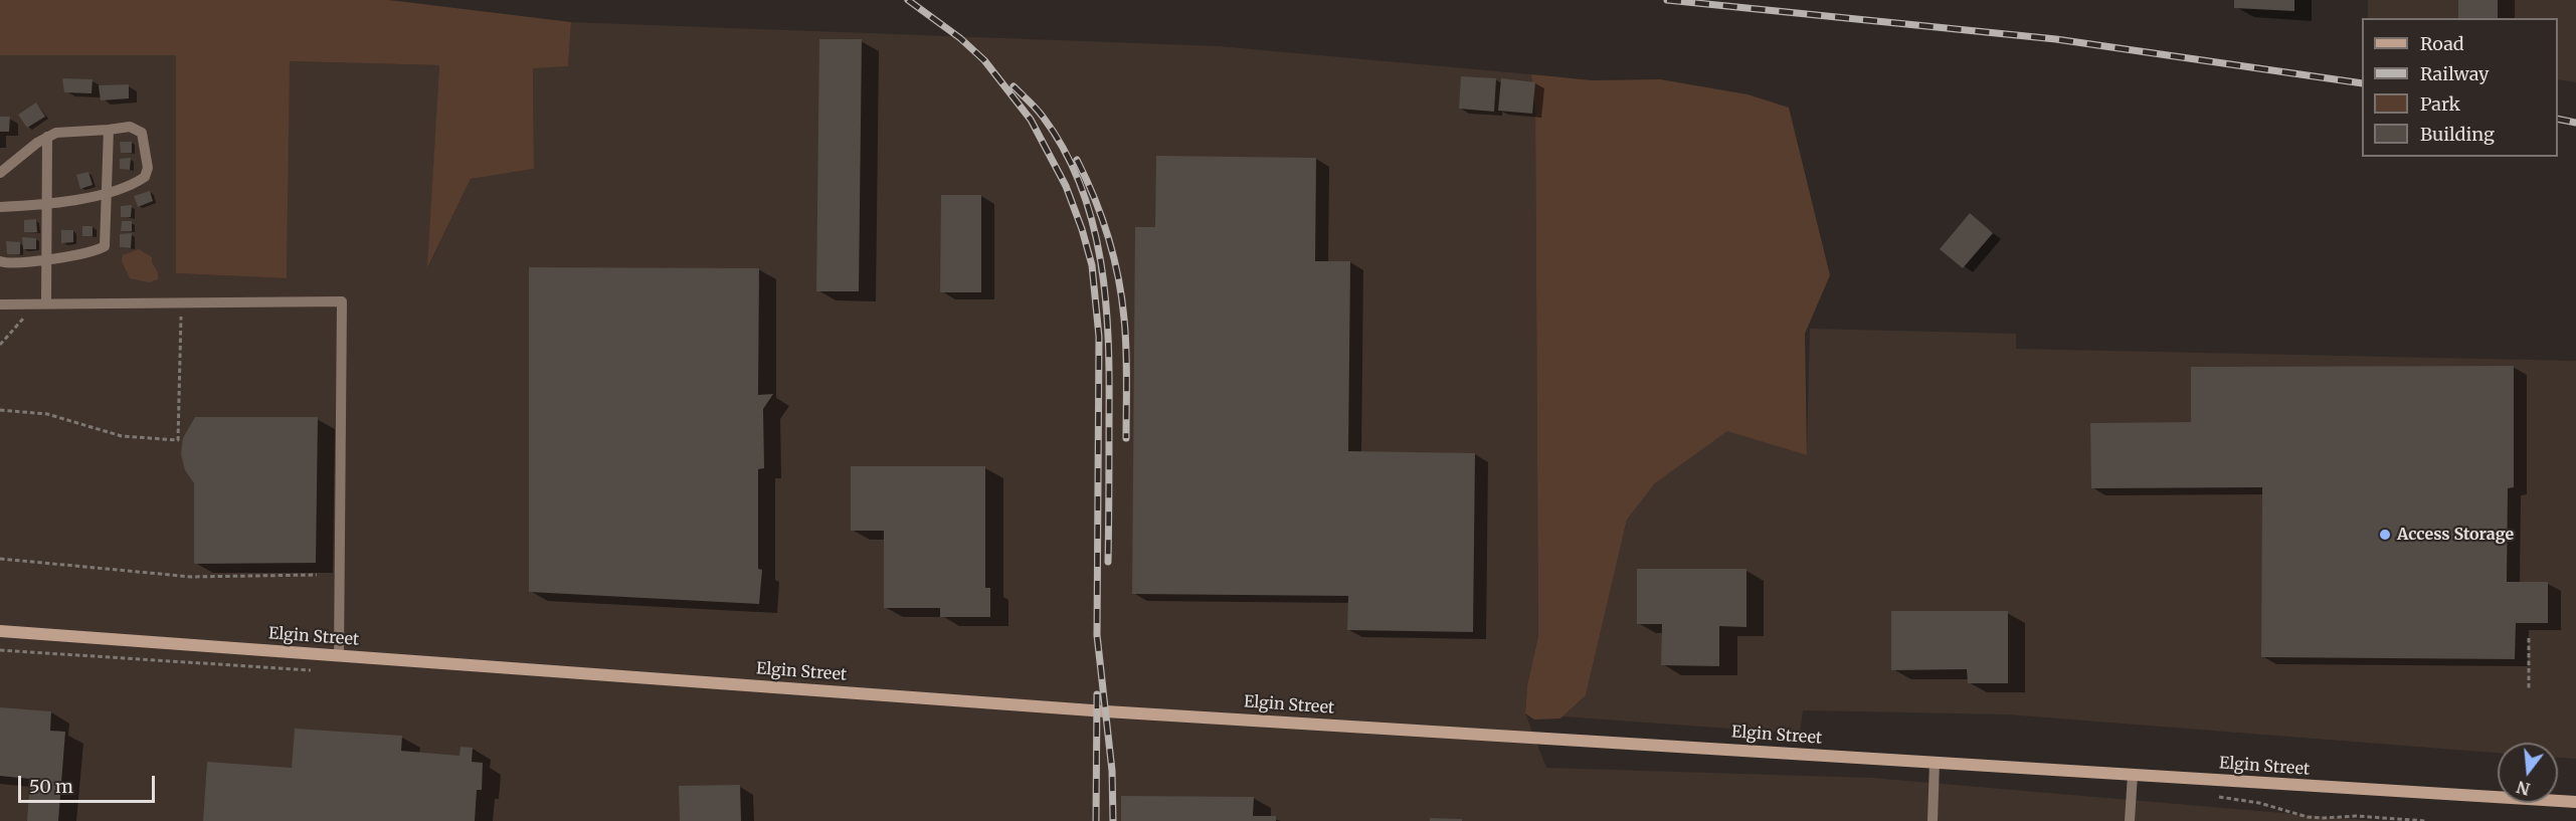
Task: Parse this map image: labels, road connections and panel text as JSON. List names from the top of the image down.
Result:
{
  "streets": {
    "main road": ["Elgin Street"]
  },
  "places": ["Access Storage"],
  "legend": [
    "Road",
    "Railway",
    "Park",
    "Building"
  ],
  "scale_bar": "50 m",
  "north": "bottom"
}
